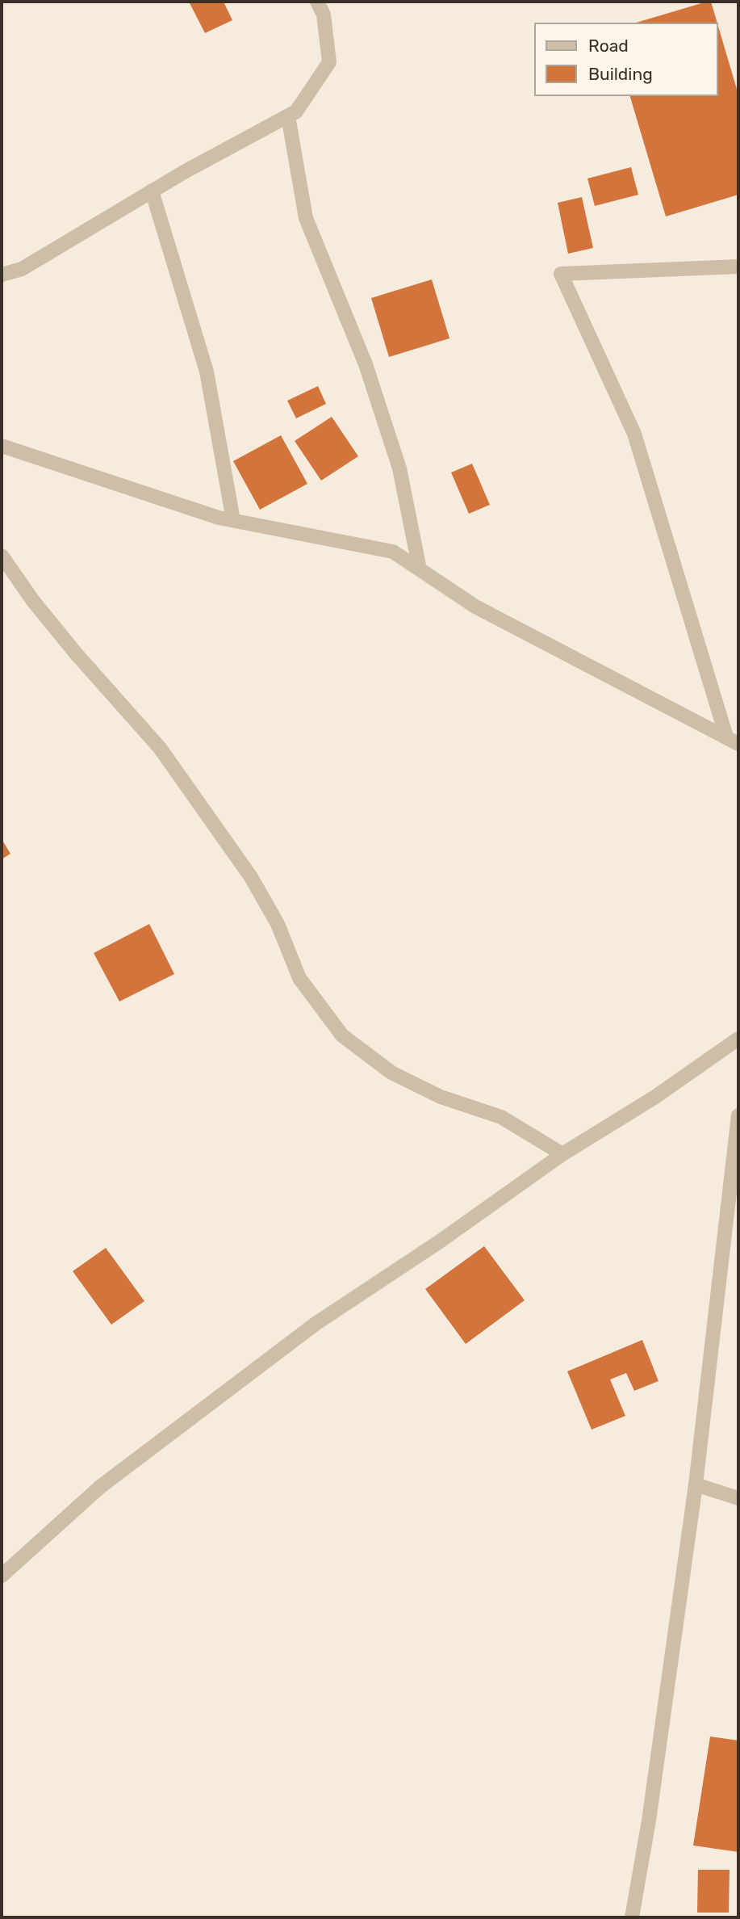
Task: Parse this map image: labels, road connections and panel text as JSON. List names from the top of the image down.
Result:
{
  "legend": ["Road", "Building"]
}
